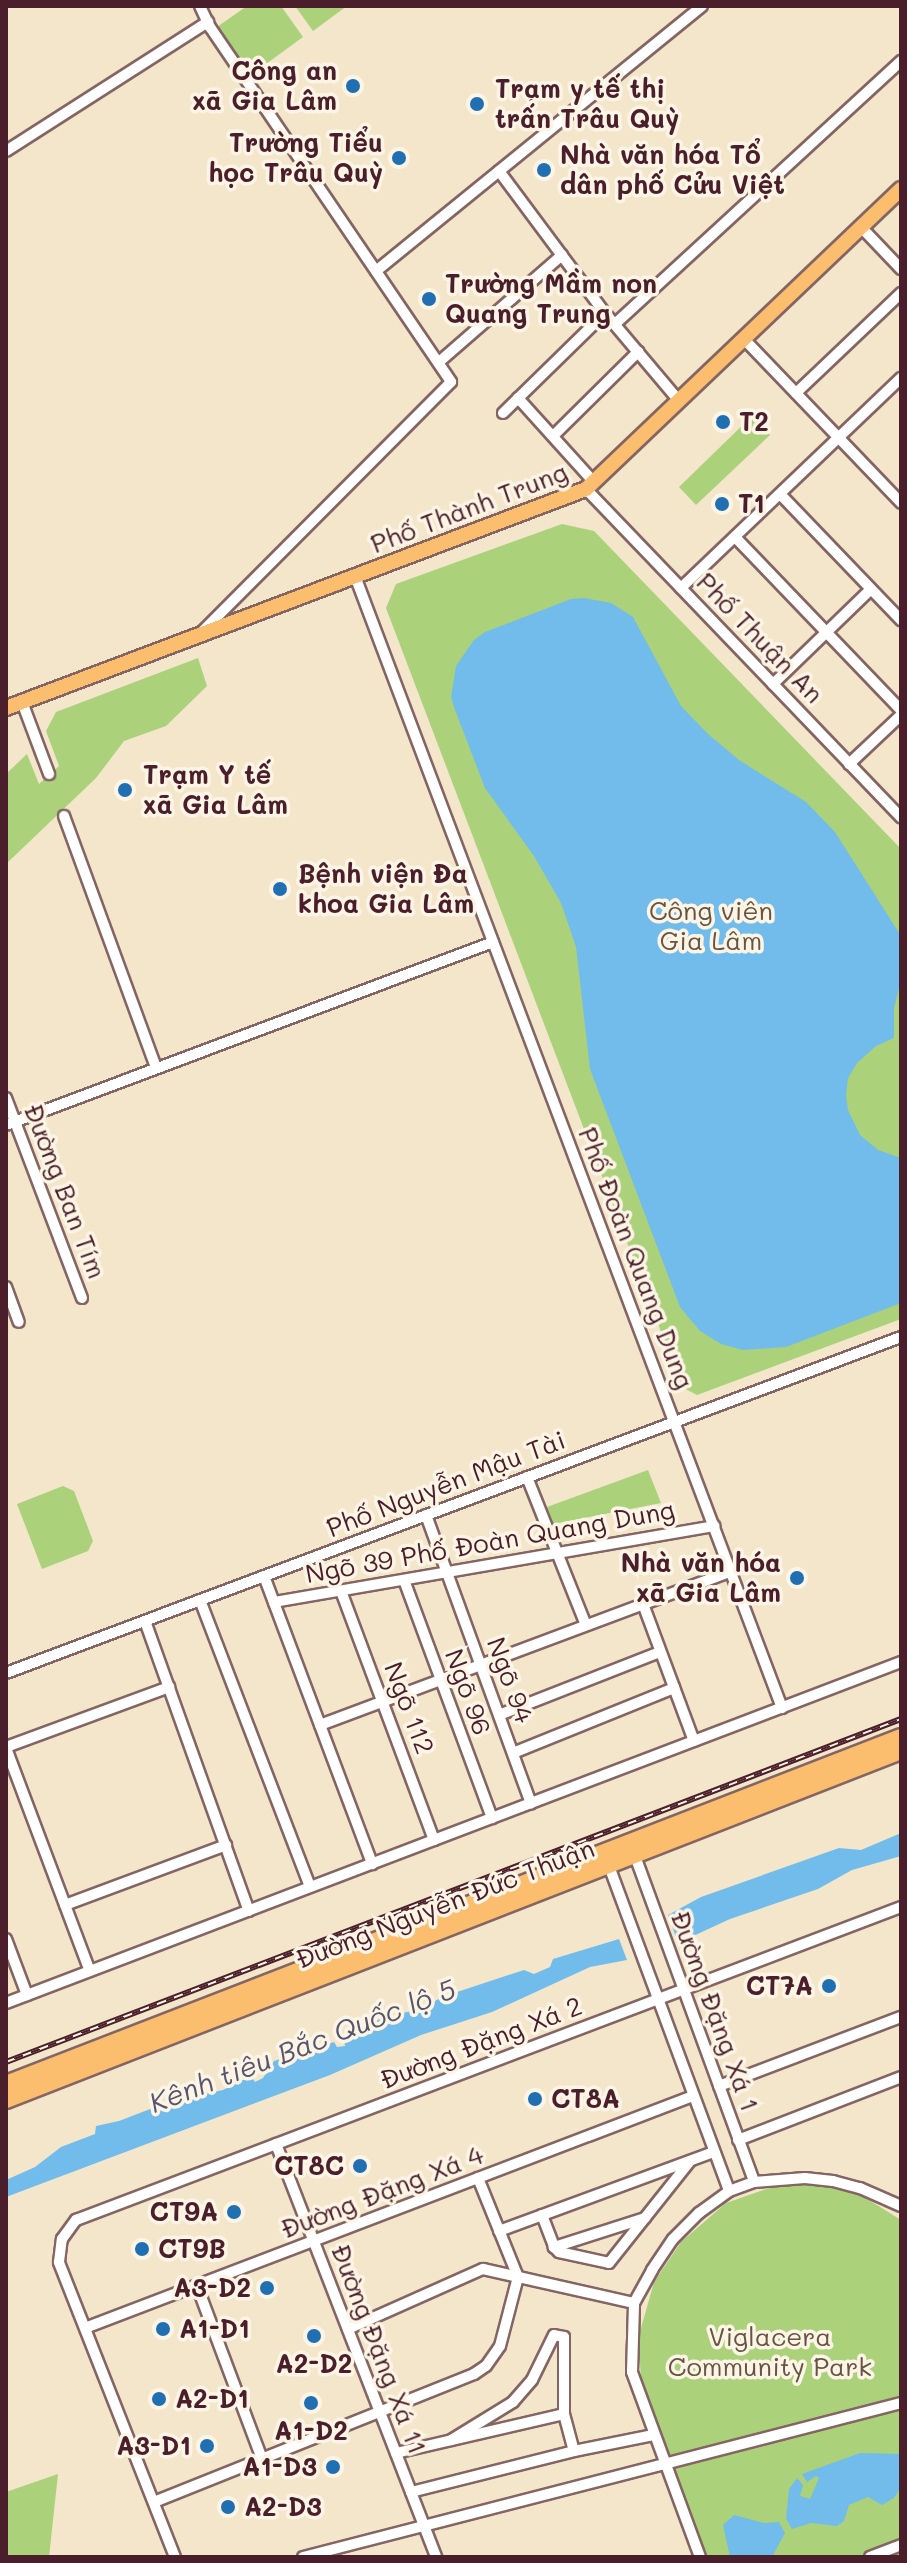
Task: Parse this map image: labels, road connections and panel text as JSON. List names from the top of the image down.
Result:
{
  "streets": {
    "highway": ["Đường Nguyễn Đức Thuận"],
    "main road": ["Phố Thành Trung"],
    "street": [
      "Phố Thuận An",
      "Đường Ban Tím",
      "Phố Đoàn Quang Dung",
      "Phố Nguyễn Mậu Tài",
      "Ngõ 39 Phố Đoàn Quang Dung",
      "Ngõ 94",
      "Ngõ 96",
      "Ngõ 112",
      "Đường Đặng Xá 1",
      "Đường Đặng Xá 2",
      "Đường Đặng Xá 4",
      "Đường Đặng Xá 11"
    ]
  },
  "crossings": [
    ["Phố Thành Trung", "Phố Thuận An"],
    ["Phố Thành Trung", "Phố Đoàn Quang Dung"],
    ["Phố Đoàn Quang Dung", "Phố Nguyễn Mậu Tài"],
    ["Phố Đoàn Quang Dung", "Ngõ 39 Phố Đoàn Quang Dung"],
    ["Phố Nguyễn Mậu Tài", "Ngõ 94"],
    ["Ngõ 39 Phố Đoàn Quang Dung", "Ngõ 94"],
    ["Ngõ 39 Phố Đoàn Quang Dung", "Ngõ 96"],
    ["Ngõ 39 Phố Đoàn Quang Dung", "Ngõ 112"],
    ["Đường Nguyễn Đức Thuận", "Đường Đặng Xá 1"],
    ["Đường Đặng Xá 1", "Đường Đặng Xá 2"],
    ["Đường Đặng Xá 1", "Đường Đặng Xá 4"],
    ["Đường Đặng Xá 2", "Đường Đặng Xá 4"],
    ["Đường Đặng Xá 2", "Đường Đặng Xá 11"],
    ["Đường Đặng Xá 4", "Đường Đặng Xá 11"]
  ],
  "water": ["Kênh tiêu Bắc Quốc lộ 5"],
  "parks": ["Công viên Gia Lâm", "Viglacera Community Park"],
  "places": [
    "Công an xã Gia Lâm",
    "Trạm y tế thị trấn Trâu Quỳ",
    "Trường Tiểu học Trâu Quỳ",
    "Nhà văn hóa Tổ dân phố Cửu Việt",
    "Trường Mầm non Quang Trung",
    "T2",
    "T1",
    "Trạm Y tế xã Gia Lâm",
    "Bệnh viện Đa khoa Gia Lâm",
    "Nhà văn hóa xã Gia Lâm",
    "CT7A",
    "CT8A",
    "CT8C",
    "CT9A",
    "CT9B",
    "A3-D2",
    "A1-D1",
    "A2-D2",
    "A2-D1",
    "A1-D2",
    "A3-D1",
    "A1-D3",
    "A2-D3"
  ]
}
